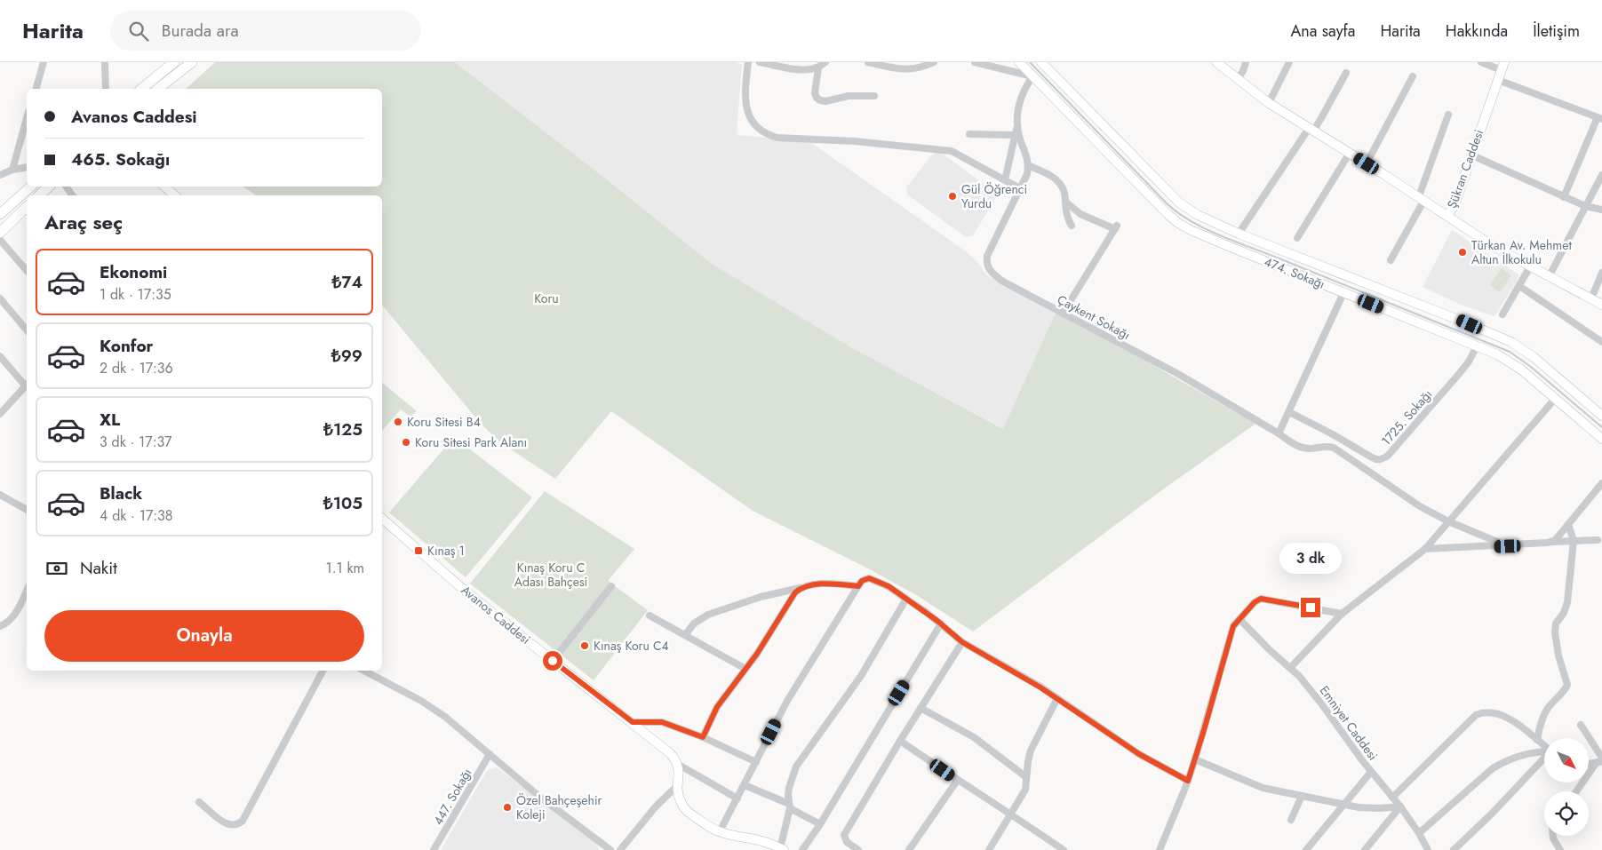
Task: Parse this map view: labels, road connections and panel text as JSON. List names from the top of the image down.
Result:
{
  "streets": {
    "street": [
      "Şükran Caddesi",
      "474. Sokağı",
      "Çaykent Sokağı",
      "1725. Sokağı",
      "Avanos Caddesi",
      "Emniyet Caddesi",
      "447. Sokağı"
    ]
  },
  "crossings": [
    ["474. Sokağı", "1725. Sokağı"]
  ],
  "parks": ["Koru", "Kınaş Koru C Adası Bahçesi"],
  "places": {
    "other": [
      "Gül Öğrenci Yurdu",
      "Türkan Av. Mehmet Altun İlkokulu",
      "Koru Sitesi B4",
      "Koru Sitesi Park Alanı",
      "Kınaş Koru C4",
      "Özel Bahçeşehir Koleji"
    ],
    "transit": ["Kınaş 1"]
  },
  "north": "bottom right",
  "page": {
    "header": "Harita",
    "search": "Burada ara",
    "nav": [
      "Ana sayfa",
      "Harita",
      "Hakkında",
      "İletişim"
    ],
    "banner": ["Avanos Caddesi", "465. Sokağı"],
    "heading": "Araç seç",
    "list": [
      {
        "name": "Ekonomi",
        "note": "1 dk · 17:35",
        "value": "₺74"
      },
      {
        "name": "Konfor",
        "note": "2 dk · 17:36",
        "value": "₺99"
      },
      {
        "name": "XL",
        "note": "3 dk · 17:37",
        "value": "₺125"
      },
      {
        "name": "Black",
        "note": "4 dk · 17:38",
        "value": "₺105"
      }
    ],
    "bubble": "3 dk",
    "pay": ["Nakit", "1.1 km"],
    "buttons": "Onayla"
  }
}
